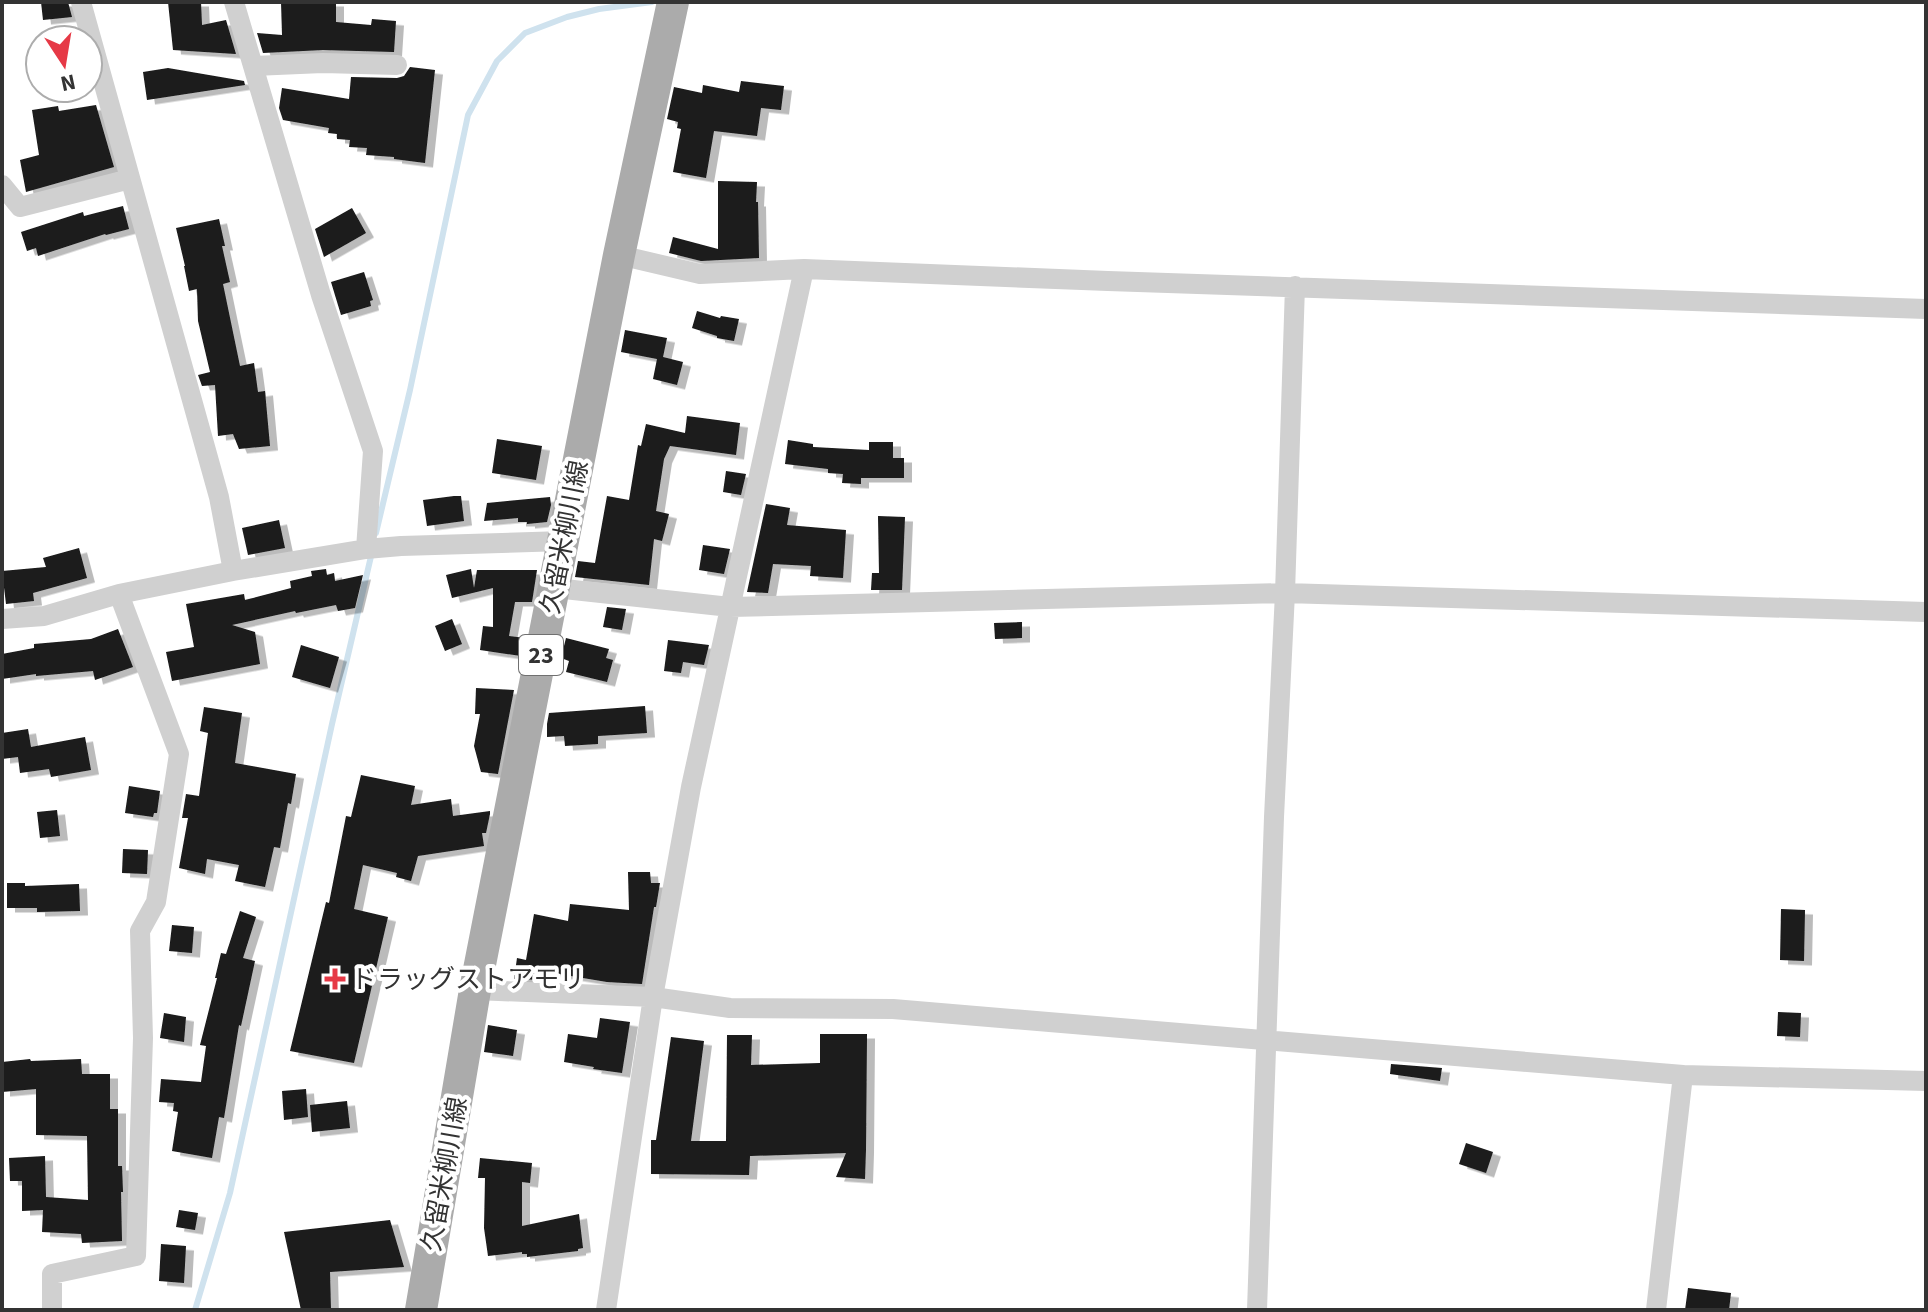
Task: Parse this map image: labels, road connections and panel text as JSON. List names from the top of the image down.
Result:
{
  "streets": {
    "main road": ["久留米柳川線", "23"]
  },
  "places": {
    "health": ["ドラッグストアモリ"]
  },
  "north": "bottom"
}
